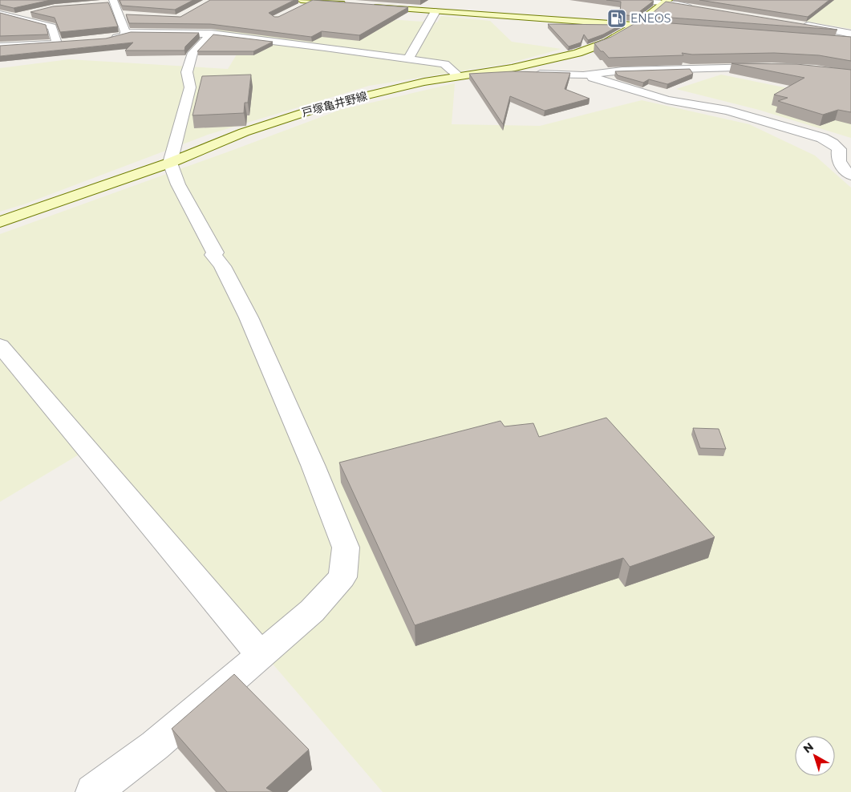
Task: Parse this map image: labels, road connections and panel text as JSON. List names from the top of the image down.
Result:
{
  "streets": {
    "main road": ["戸塚亀井野線"]
  },
  "places": {
    "fuel station": ["ENEOS"]
  },
  "north": "top left"
}
